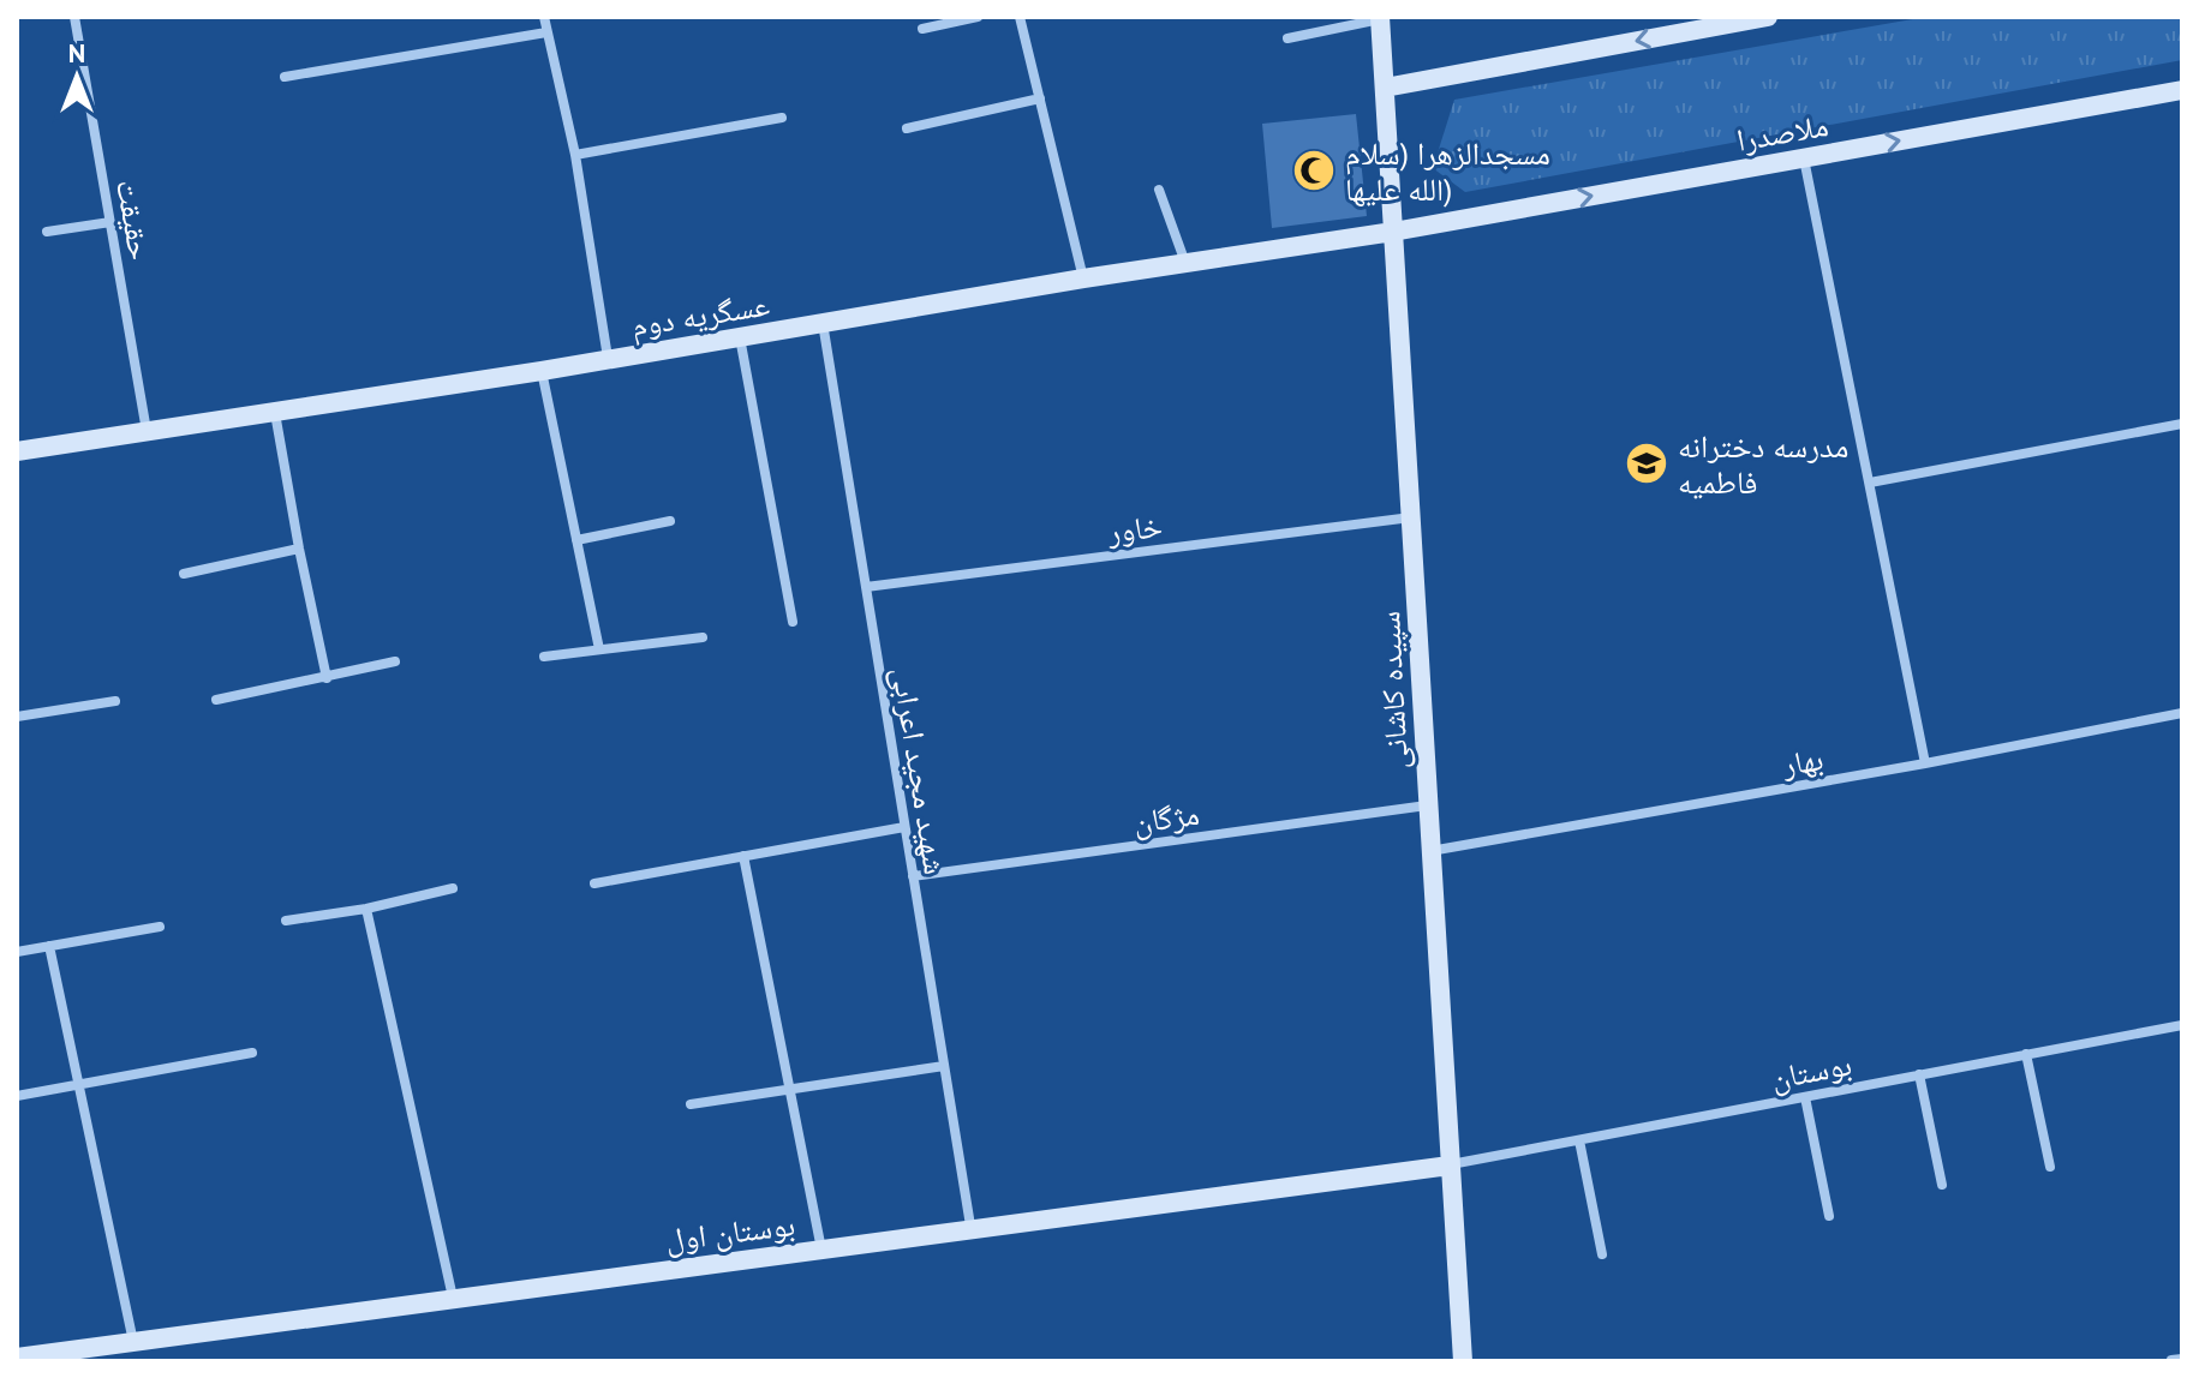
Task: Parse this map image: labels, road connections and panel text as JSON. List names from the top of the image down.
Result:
{
  "streets": {
    "street": [
      "ملاصدرا",
      "حقیقت",
      "عسگریه دوم",
      "خاور",
      "سپیده کاشانی",
      "بهار",
      "شهید مجید اعرابی",
      "مژگان",
      "بوستان",
      "بوستان اول"
    ]
  },
  "crossings": [
    ["ملاصدرا", "عسگریه دوم"],
    ["ملاصدرا", "سپیده کاشانی"],
    ["حقیقت", "عسگریه دوم"],
    ["عسگریه دوم", "سپیده کاشانی"],
    ["عسگریه دوم", "شهید مجید اعرابی"],
    ["خاور", "سپیده کاشانی"],
    ["خاور", "شهید مجید اعرابی"],
    ["سپیده کاشانی", "بهار"],
    ["سپیده کاشانی", "مژگان"],
    ["سپیده کاشانی", "بوستان"],
    ["سپیده کاشانی", "بوستان اول"],
    ["شهید مجید اعرابی", "مژگان"],
    ["شهید مجید اعرابی", "بوستان اول"],
    ["بوستان", "بوستان اول"]
  ],
  "places": {
    "mosque": ["مسجدالزهرا (سلام الله علیها)"],
    "school or university": ["مدرسه دخترانه فاطمیه"]
  },
  "north": "top"
}
